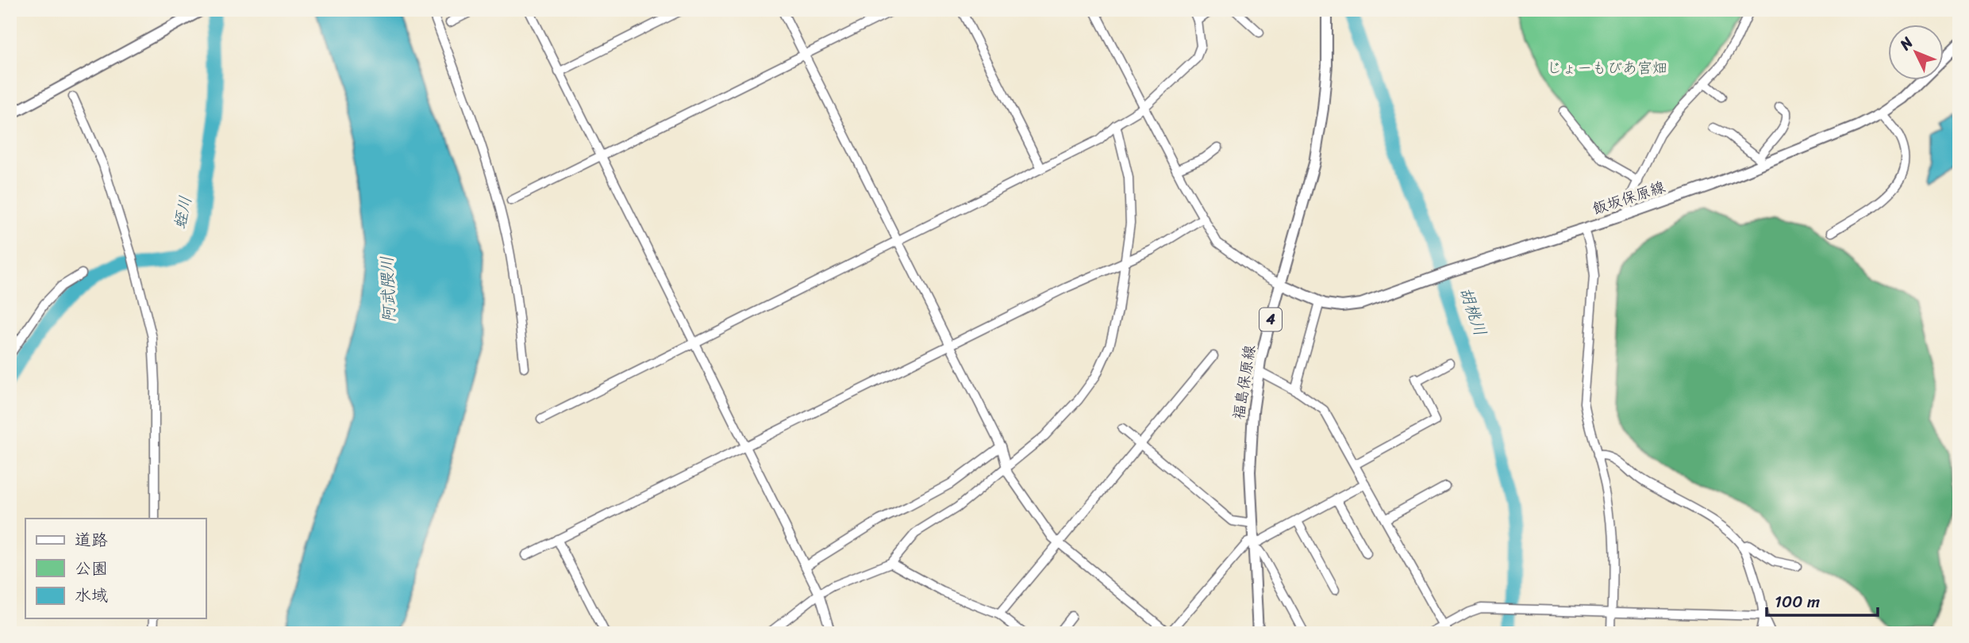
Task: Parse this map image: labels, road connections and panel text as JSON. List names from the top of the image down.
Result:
{
  "streets": {
    "main road": ["飯坂保原線", "4", "福島保原線"]
  },
  "crossings": [
    ["飯坂保原線", "福島保原線"]
  ],
  "water": ["蛭川", "阿武隈川", "胡桃川"],
  "parks": ["じょーもぴあ宮畑"],
  "legend": ["道路", "公園", "水域"],
  "scale_bar": "100 m",
  "north": "top left"
}
